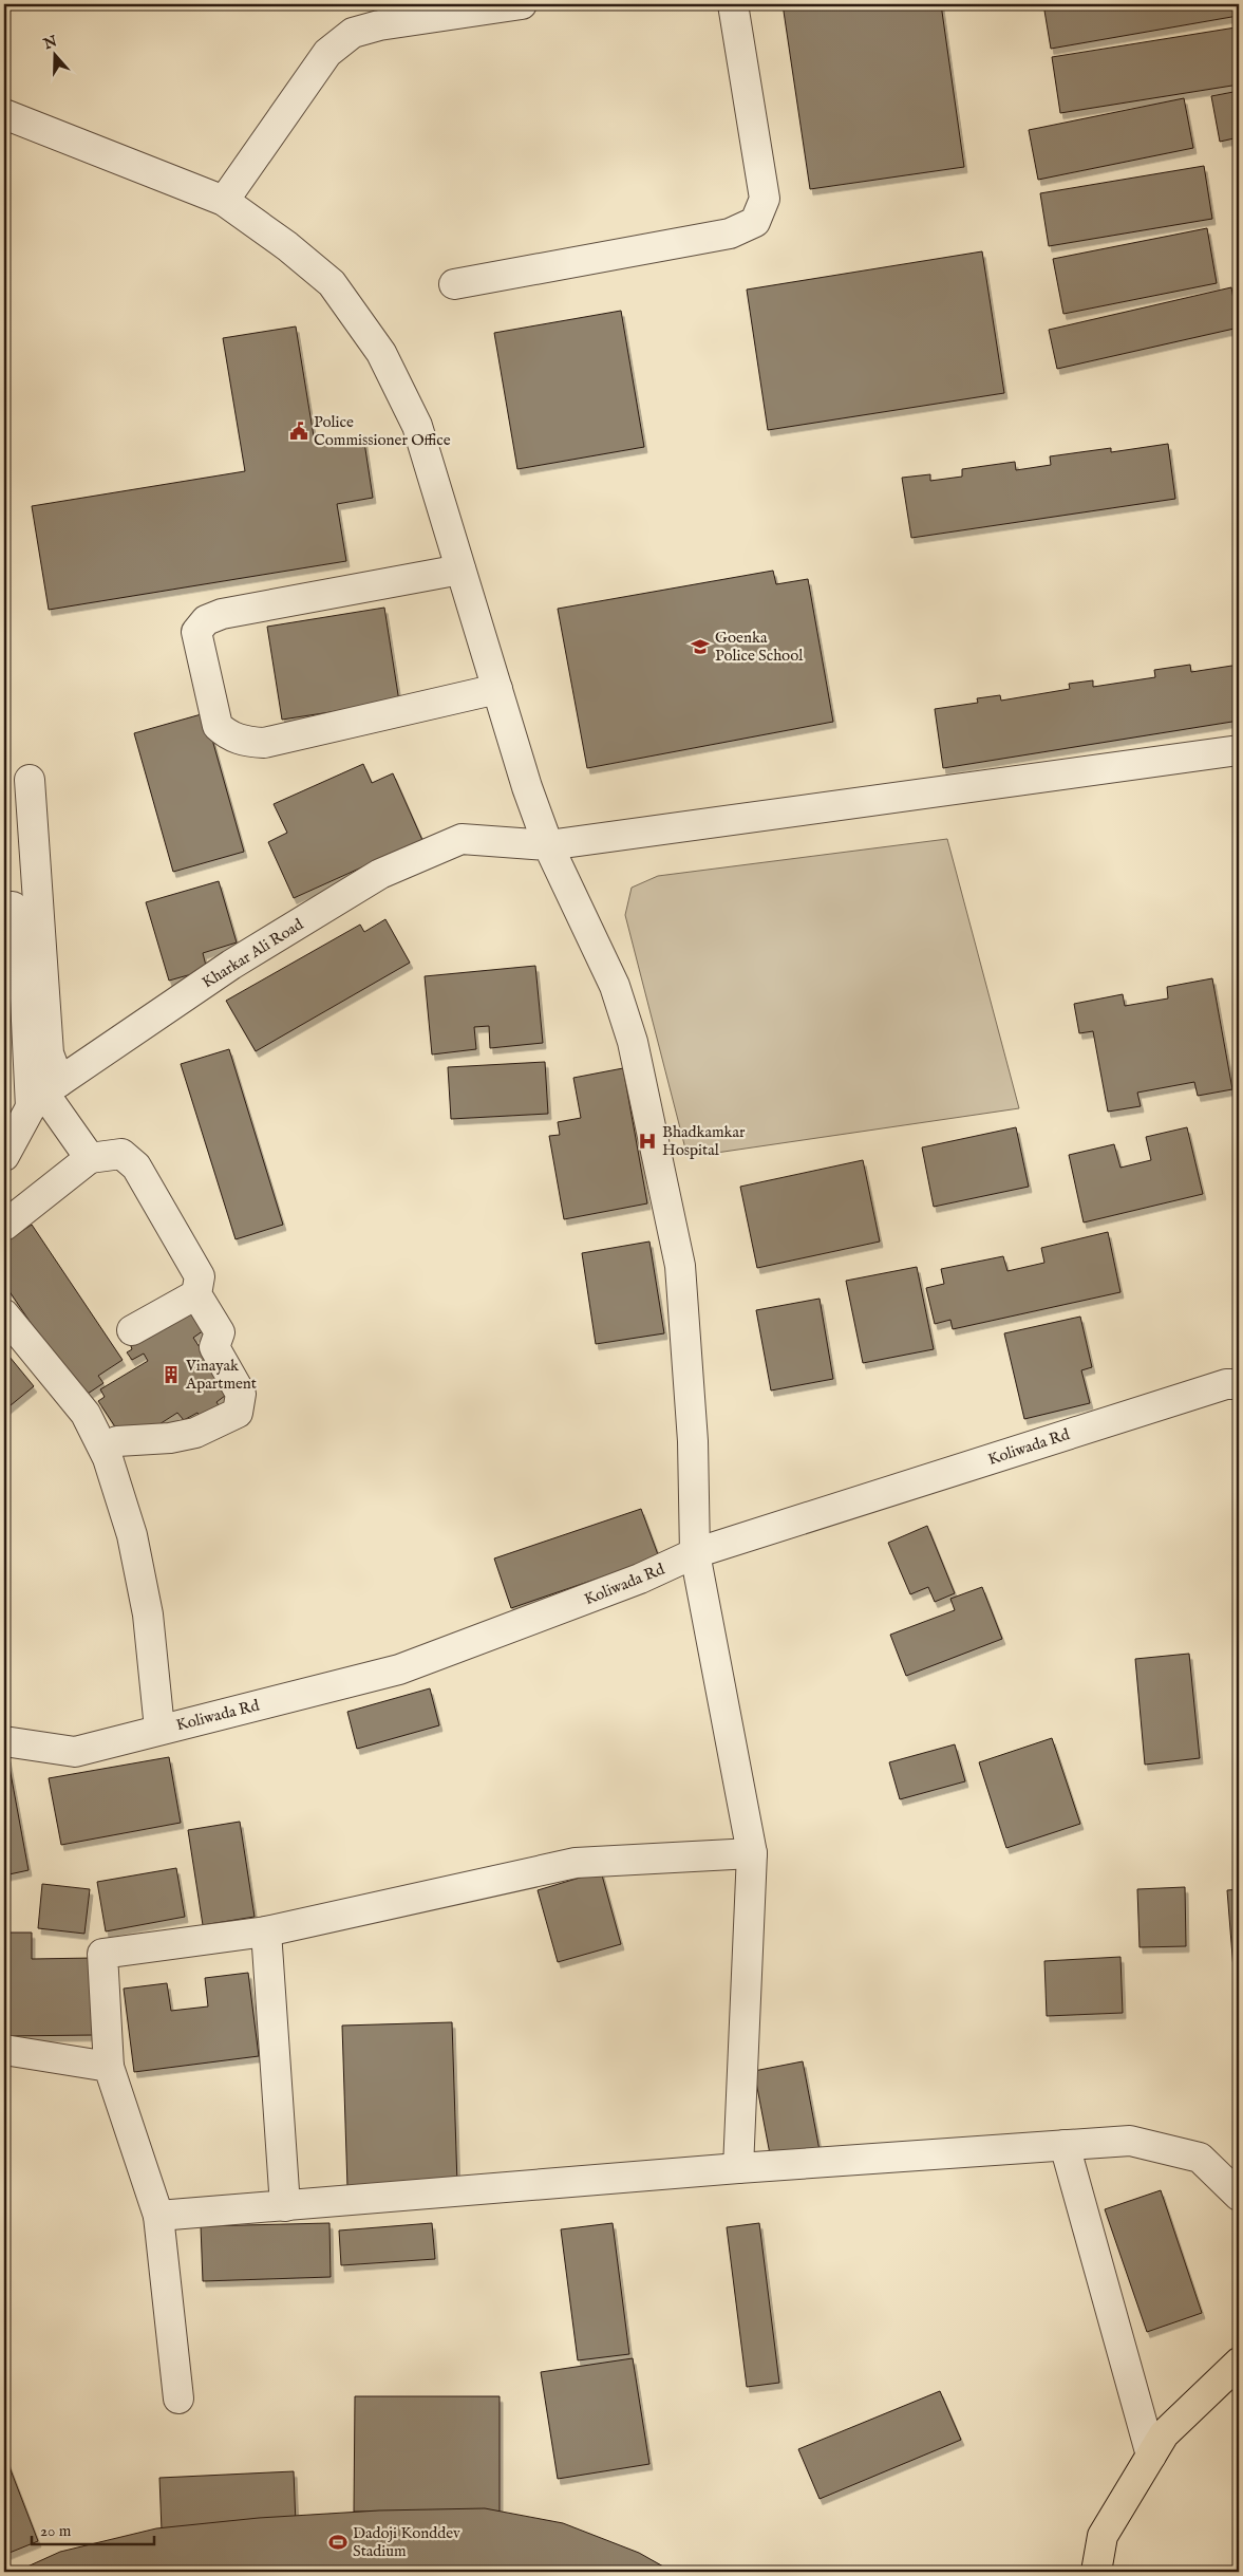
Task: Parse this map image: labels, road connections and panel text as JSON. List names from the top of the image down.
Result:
{
  "streets": {
    "street": ["Kharkar Ali Road", "Koliwada Rd"]
  },
  "places": {
    "public building": ["Police Commissioner Office"],
    "school or university": ["Goenka Police School"],
    "hospital": ["Bhadkamkar Hospital"],
    "building": ["Vinayak Apartment"],
    "sports": ["Dadoji Konddev Stadium"]
  },
  "scale_bar": "20 m",
  "north": "top"
}
